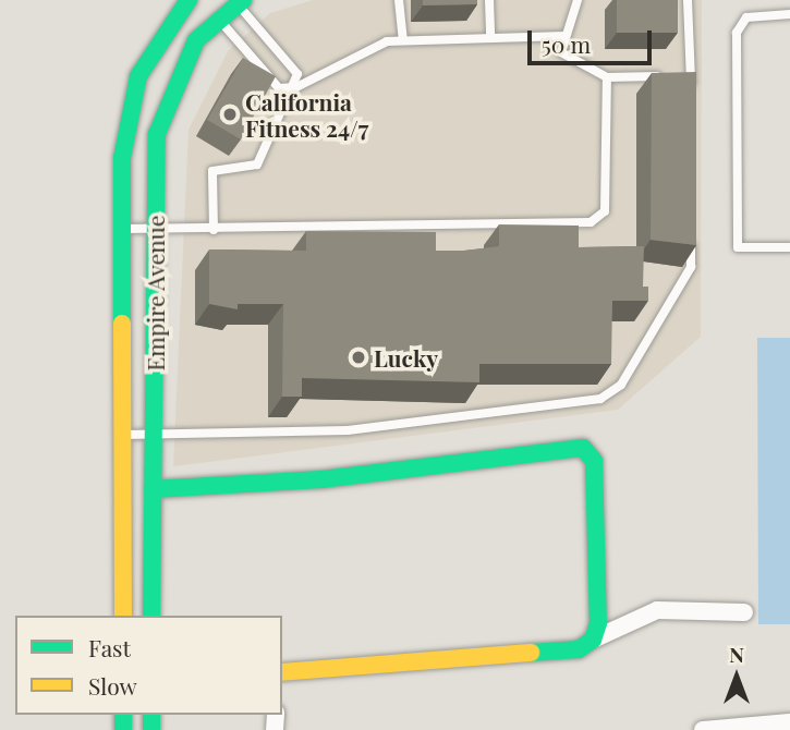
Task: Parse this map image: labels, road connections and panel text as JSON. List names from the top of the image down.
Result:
{
  "streets": {
    "main road": ["Empire Avenue"]
  },
  "places": ["California Fitness 24/7", "Lucky"],
  "legend": ["Fast", "Slow"],
  "scale_bar": "50 m",
  "north": "top"
}
